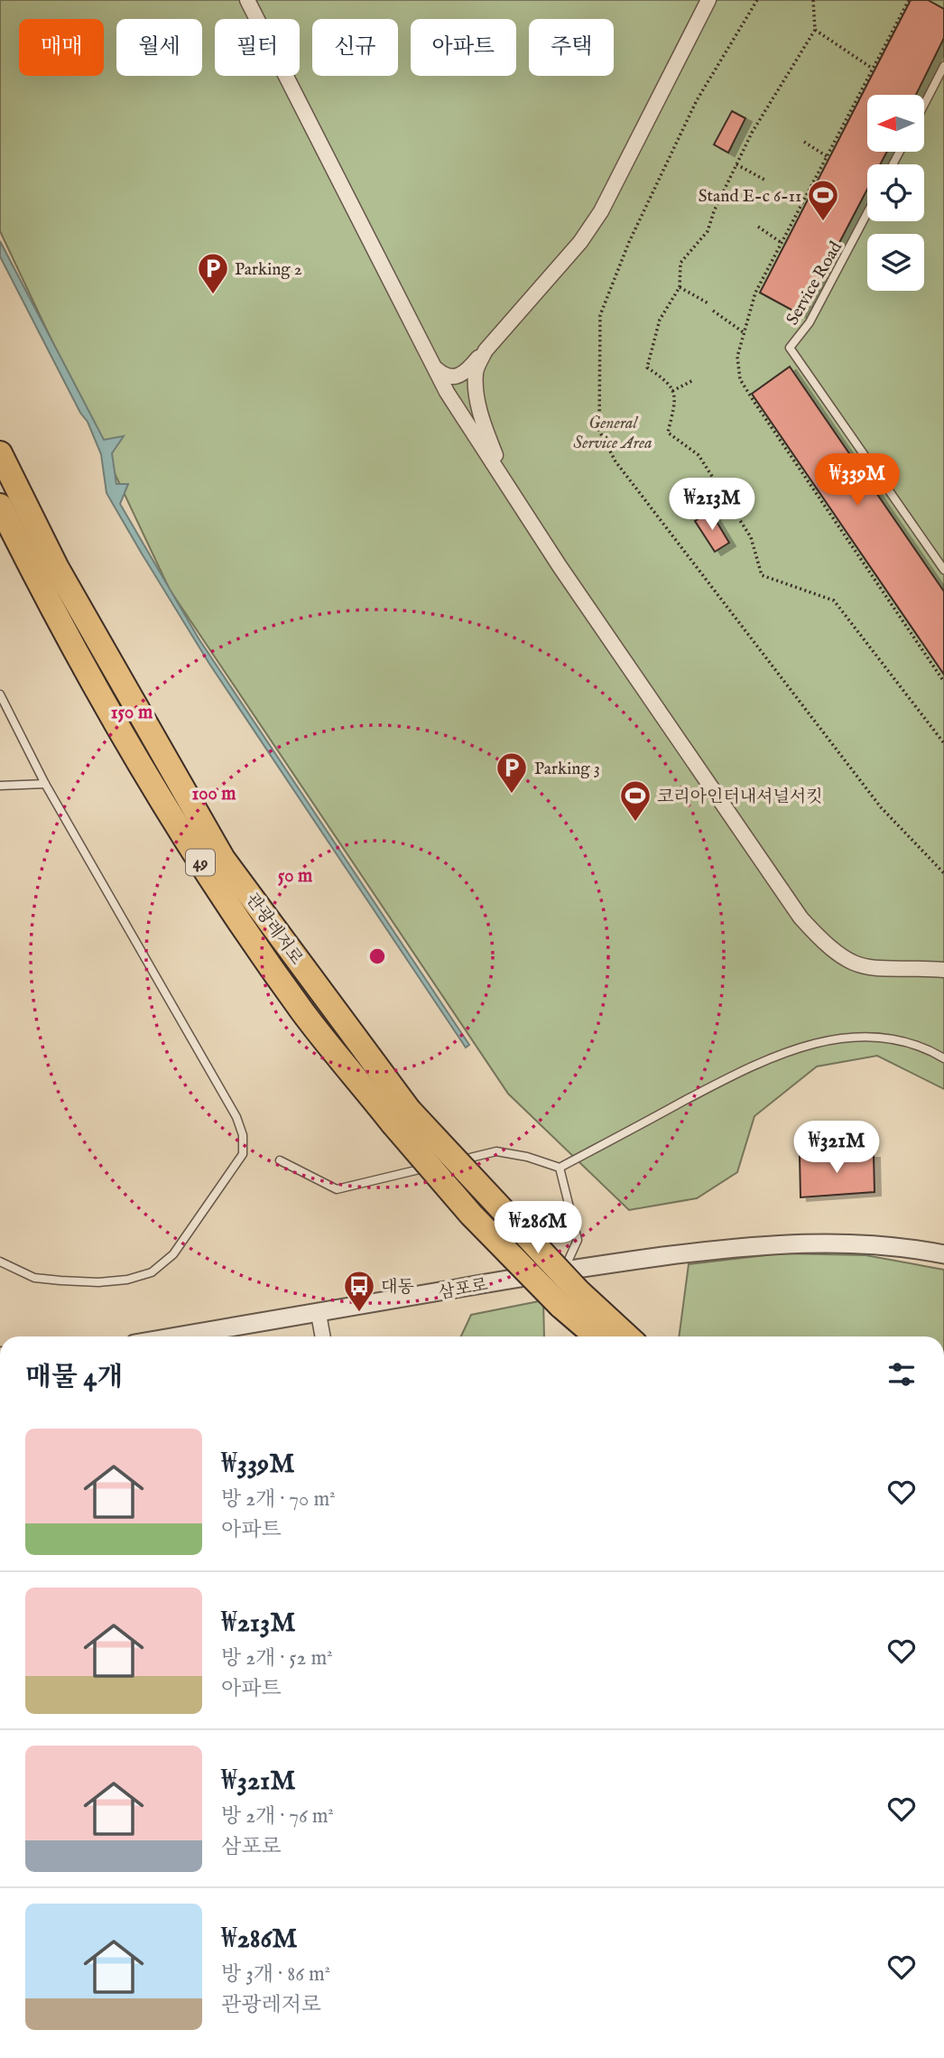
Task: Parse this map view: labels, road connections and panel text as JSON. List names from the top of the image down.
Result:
{
  "streets": {
    "highway": ["49", "관광레저로"],
    "street": ["삼포로"],
    "lane": ["Service Road"]
  },
  "parks": ["General Service Area"],
  "places": {
    "sports": ["Stand E-c 6-11", "코리아인터내셔널서킷"],
    "parking": ["Parking 2", "Parking 3"],
    "bus stop": ["대동"]
  },
  "north": "left",
  "page": {
    "chip": [
      "매매",
      "월세",
      "필터",
      "신규",
      "아파트",
      "주택"
    ],
    "price": [
      "₩339M",
      "₩213M",
      "₩321M",
      "₩286M"
    ],
    "heading": "매물 4개",
    "list": [
      {
        "name": "₩339M",
        "note": "방 2개 · 70 m² · 아파트"
      },
      {
        "name": "₩213M",
        "note": "방 2개 · 52 m² · 아파트"
      },
      {
        "name": "₩321M",
        "note": "방 2개 · 76 m² · 삼포로"
      },
      {
        "name": "₩286M",
        "note": "방 3개 · 86 m² · 관광레저로"
      }
    ]
  },
  "rings": ["150 m", "100 m", "50 m"]
}
